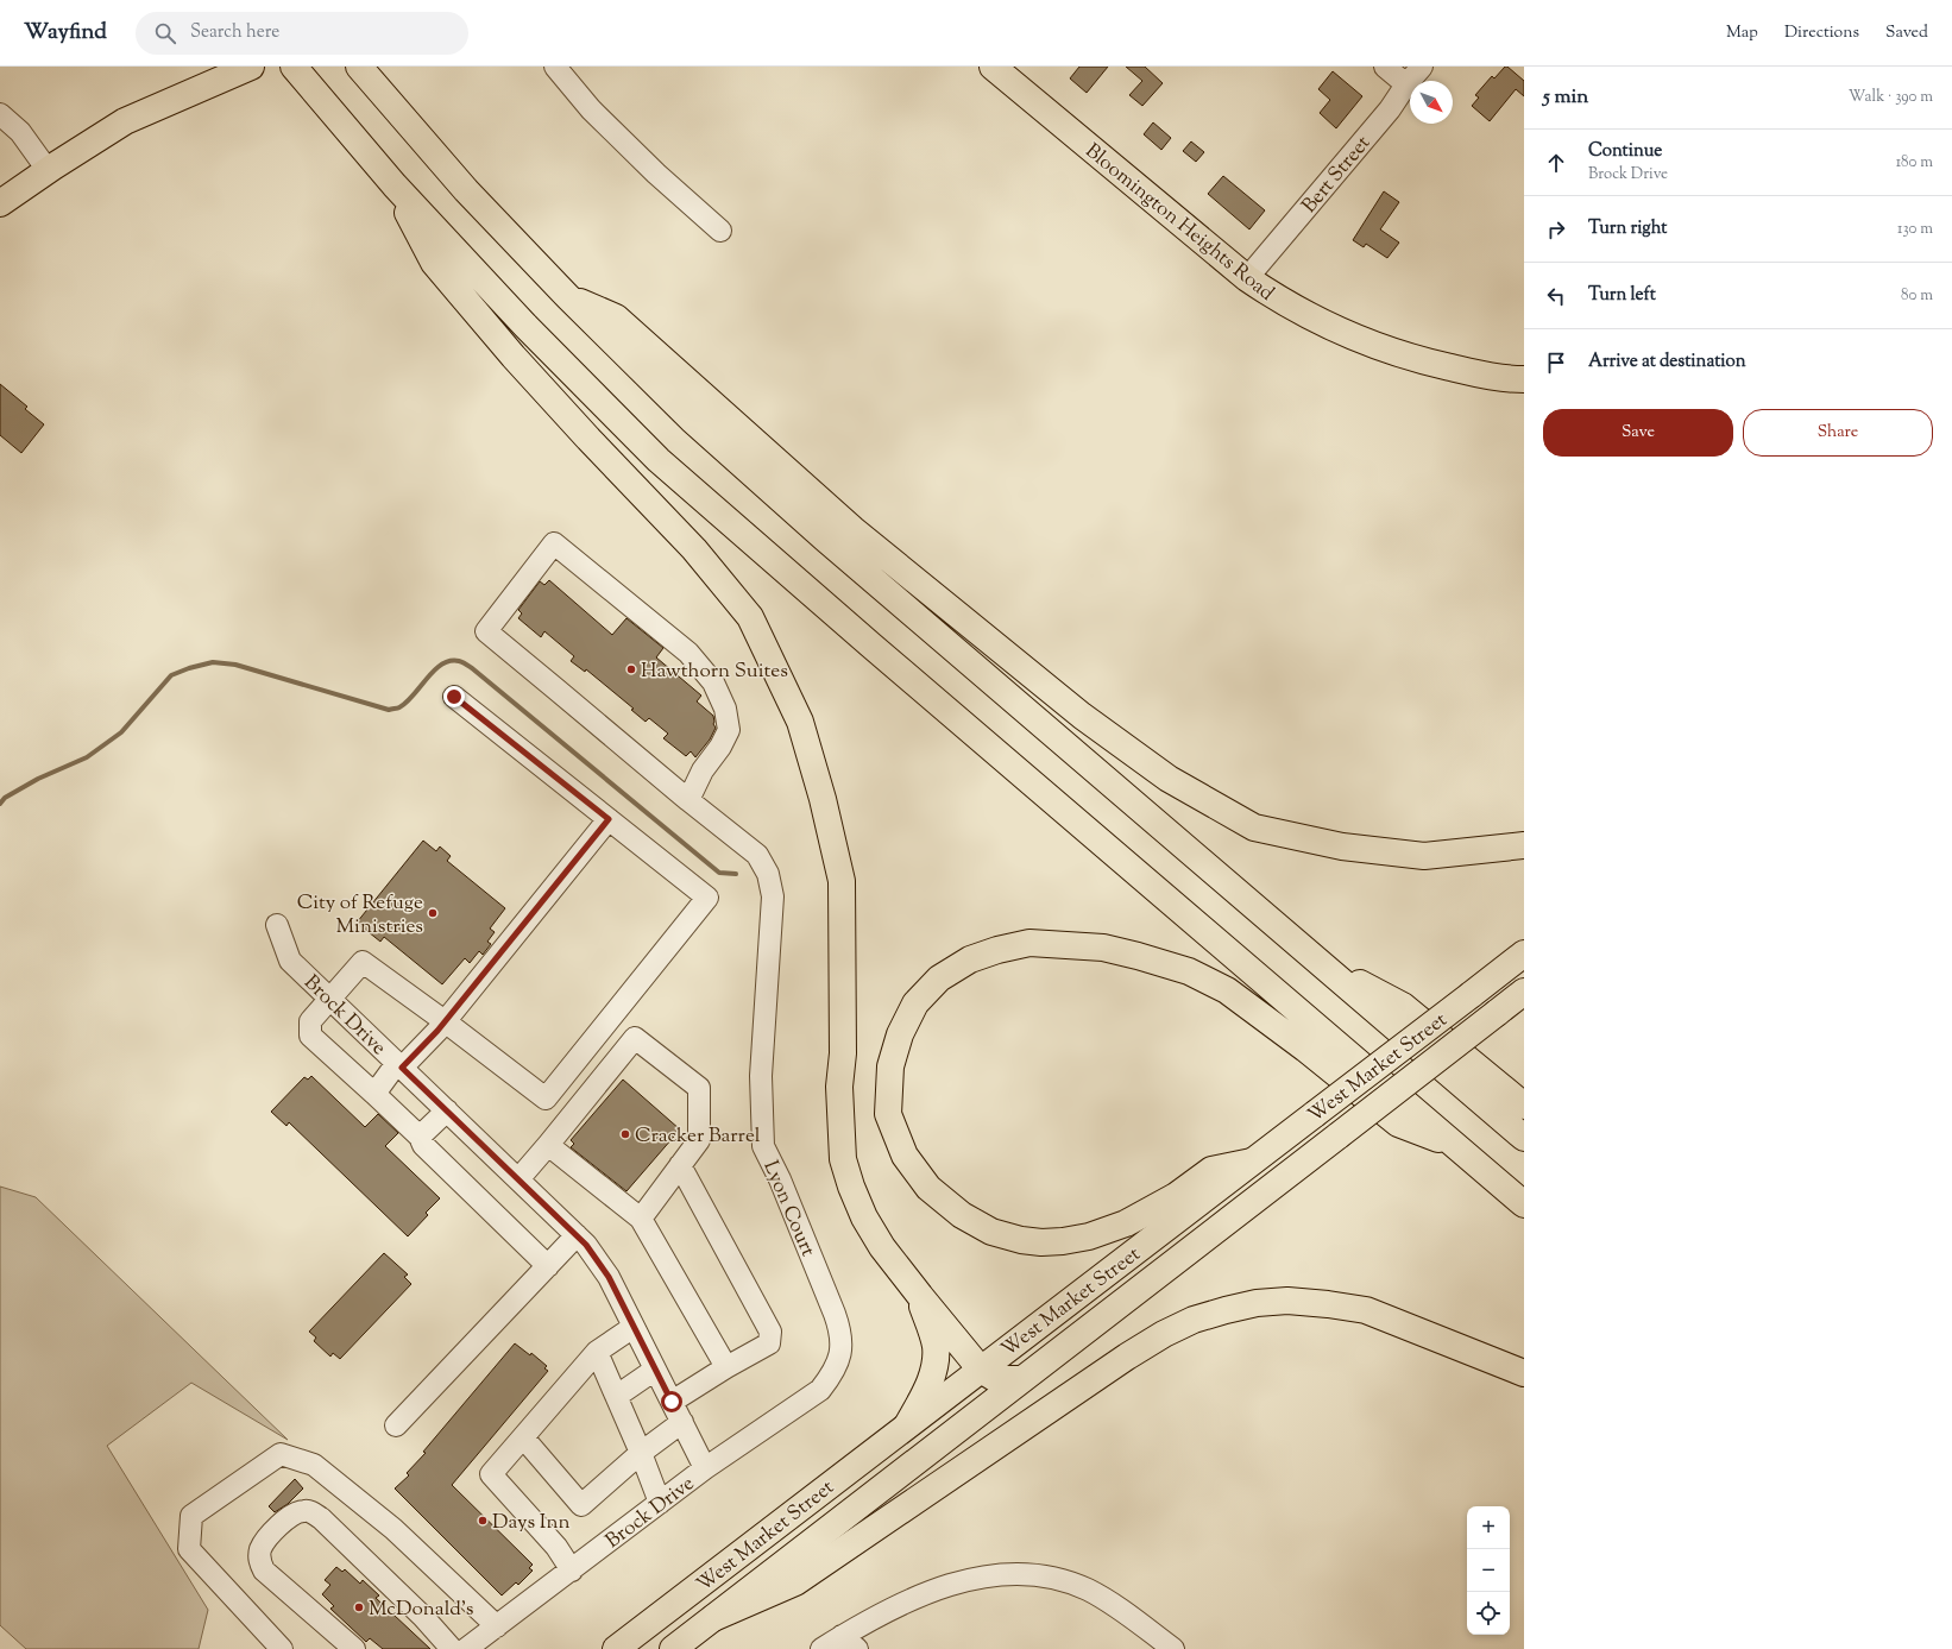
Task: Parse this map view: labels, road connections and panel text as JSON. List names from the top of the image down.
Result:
{
  "streets": {
    "main road": ["Bloomington Heights Road", "West Market Street"],
    "street": ["Bert Street", "Brock Drive", "Lyon Court"]
  },
  "crossings": [
    ["Bert Street", "Bloomington Heights Road"],
    ["Brock Drive", "Lyon Court"]
  ],
  "places": [
    "Hawthorn Suites",
    "City of Refuge Ministries",
    "Cracker Barrel",
    "Days Inn",
    "McDonald's"
  ],
  "north": "bottom right",
  "page": {
    "header": "Wayfind",
    "search": "Search here",
    "nav": ["Map", "Directions", "Saved"],
    "heading": ["5 min", "Walk · 390 m"],
    "list": [
      ["Continue", "Brock Drive", "180 m"],
      ["Turn right", "130 m"],
      ["Turn left", "80 m"],
      "Arrive at destination"
    ],
    "buttons": ["Save", "Share"],
    "map_buttons": ["+", "−"]
  }
}
